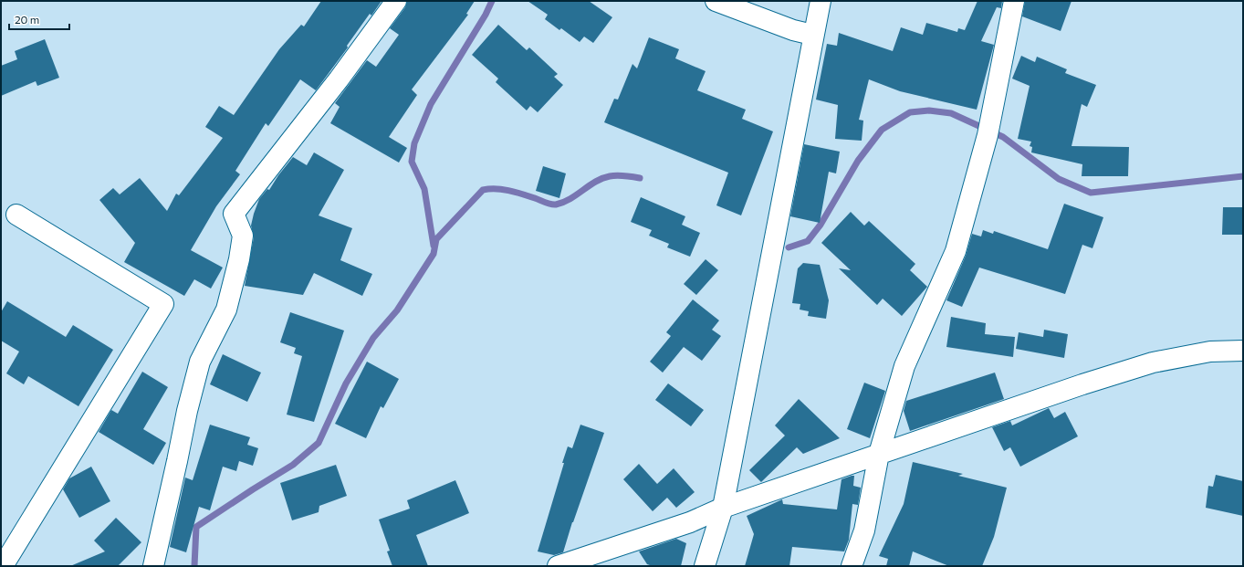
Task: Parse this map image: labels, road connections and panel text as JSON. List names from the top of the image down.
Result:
{
  "scale_bar": "20 m"
}
